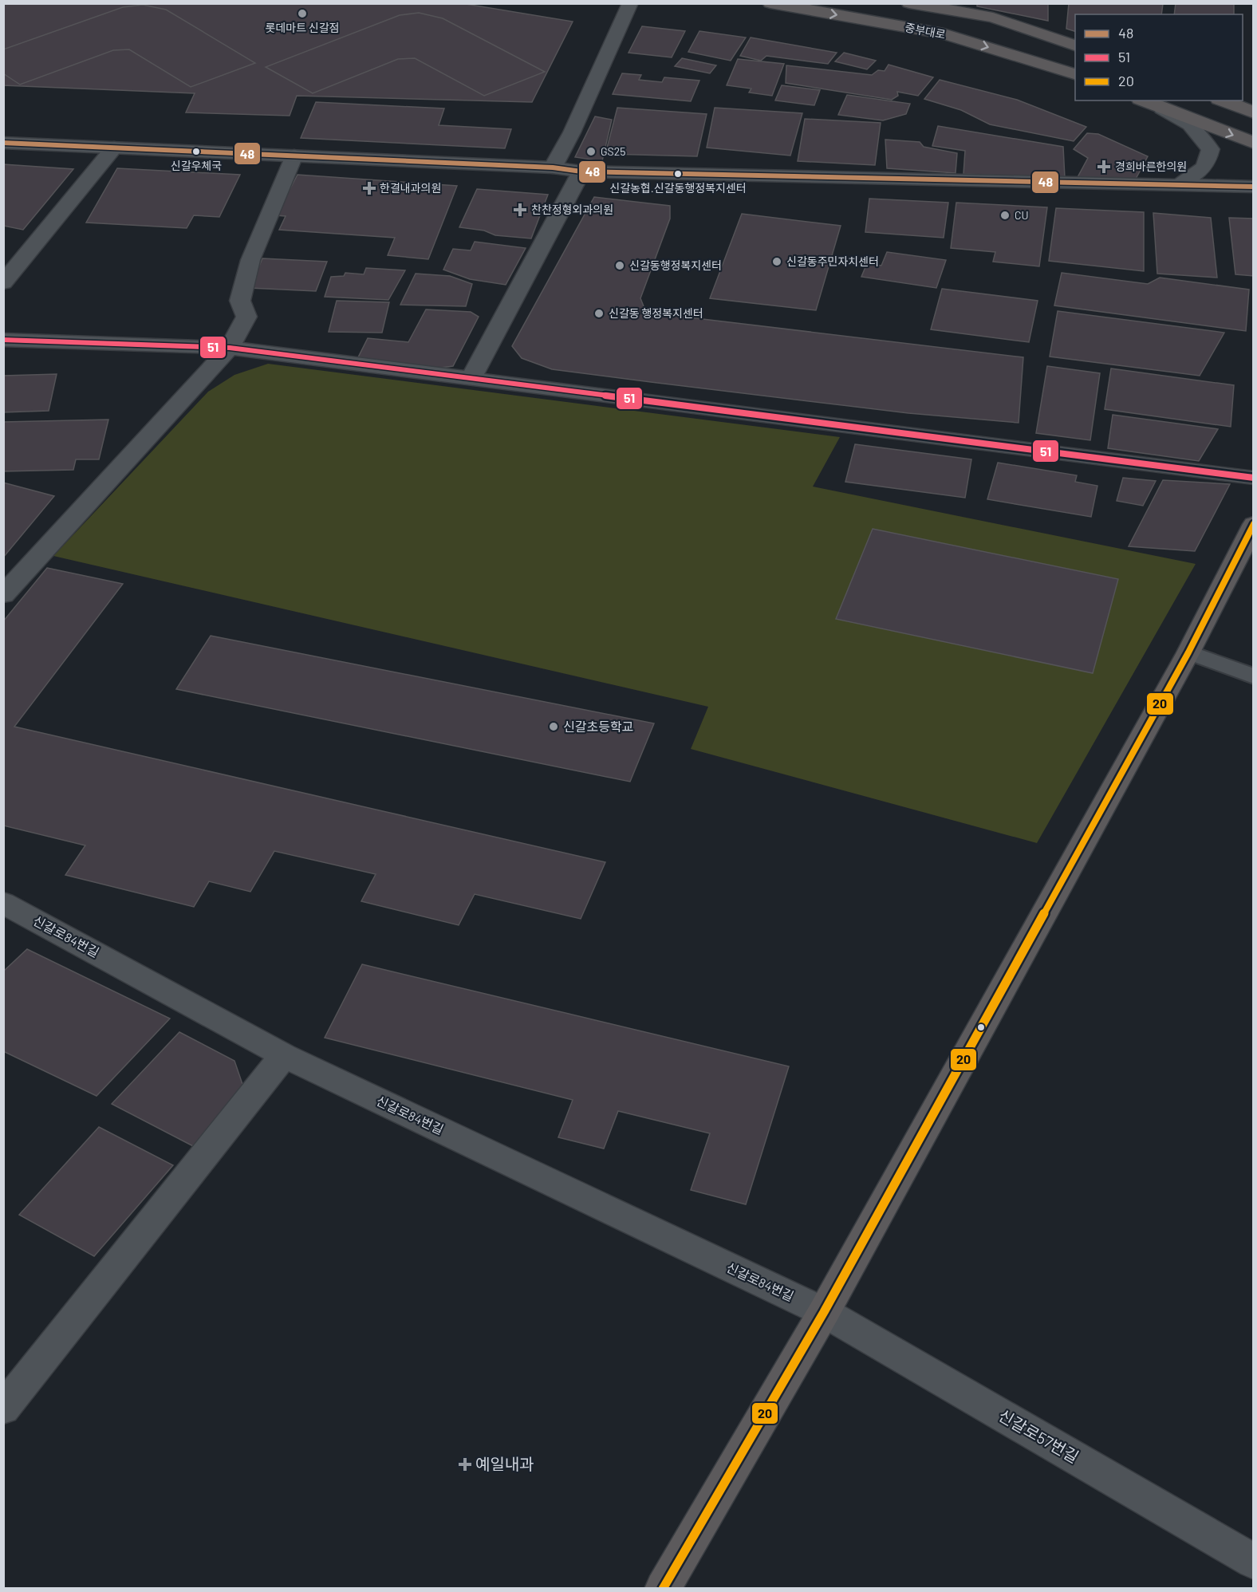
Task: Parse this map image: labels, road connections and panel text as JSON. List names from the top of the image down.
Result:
{
  "streets": {
    "main road": ["중부대로"],
    "street": ["신갈로84번길", "신갈로57번길"]
  },
  "crossings": [
    ["신갈로84번길", "신갈로57번길"]
  ],
  "places": {
    "other": [
      "롯데마트 신갈점",
      "신갈우체국",
      "GS25",
      "신갈농협.신갈동행정복지센터",
      "CU",
      "신갈동주민자치센터",
      "신갈동행정복지센터",
      "신갈동 행정복지센터",
      "신갈초등학교"
    ],
    "health": [
      "경희바른한의원",
      "한결내과의원",
      "찬찬정형외과의원",
      "예일내과"
    ]
  },
  "lines": ["transit line 48", "transit line 51", "transit line 20"],
  "legend": ["48", "51", "20"]
}
